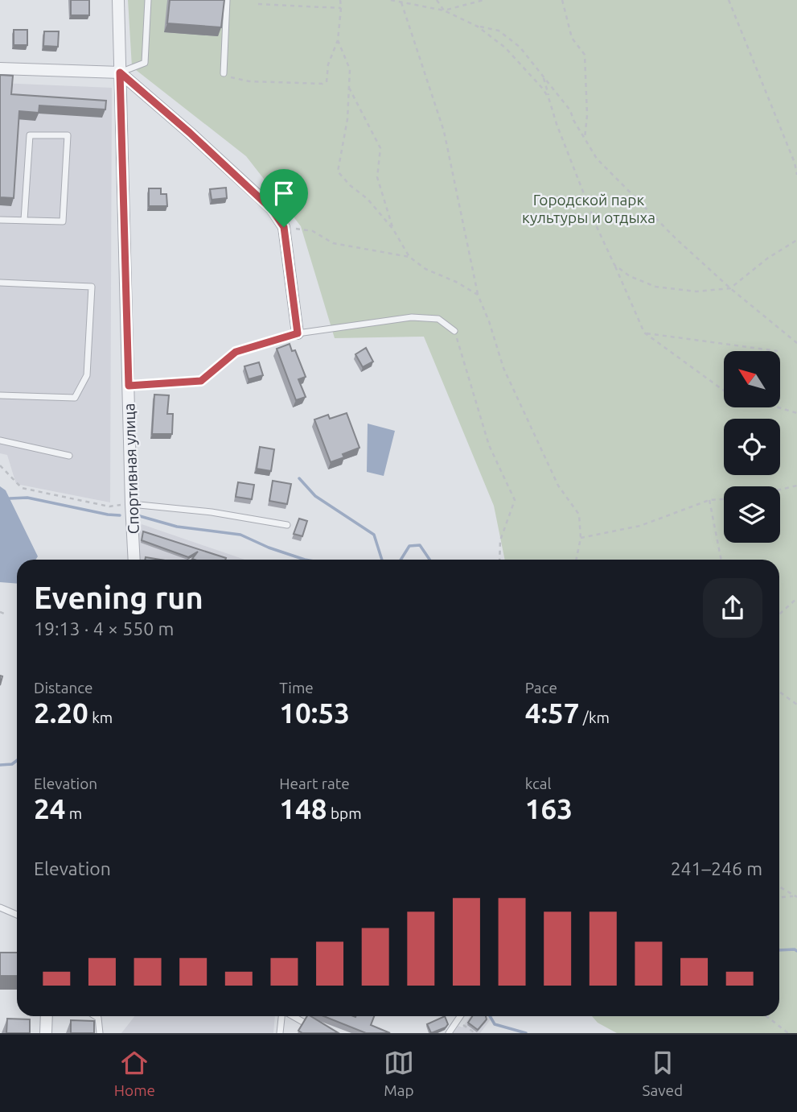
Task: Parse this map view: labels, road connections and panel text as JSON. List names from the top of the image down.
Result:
{
  "streets": {
    "street": ["Спортивная улица"]
  },
  "parks": ["Городской парк культуры и отдыха"],
  "north": "top left",
  "page": {
    "heading": ["Evening run", "19:13 · 4 × 550 m"],
    "stats": [
      ["Distance", "2.20 km"],
      ["Time", "10:53"],
      ["Pace", "4:57 /km"],
      ["Elevation", "24 m"],
      ["Heart rate", "148 bpm"],
      ["kcal", "163"]
    ],
    "chart": ["Elevation", "241–246 m"],
    "tabs": ["Home", "Map", "Saved"]
  }
}
